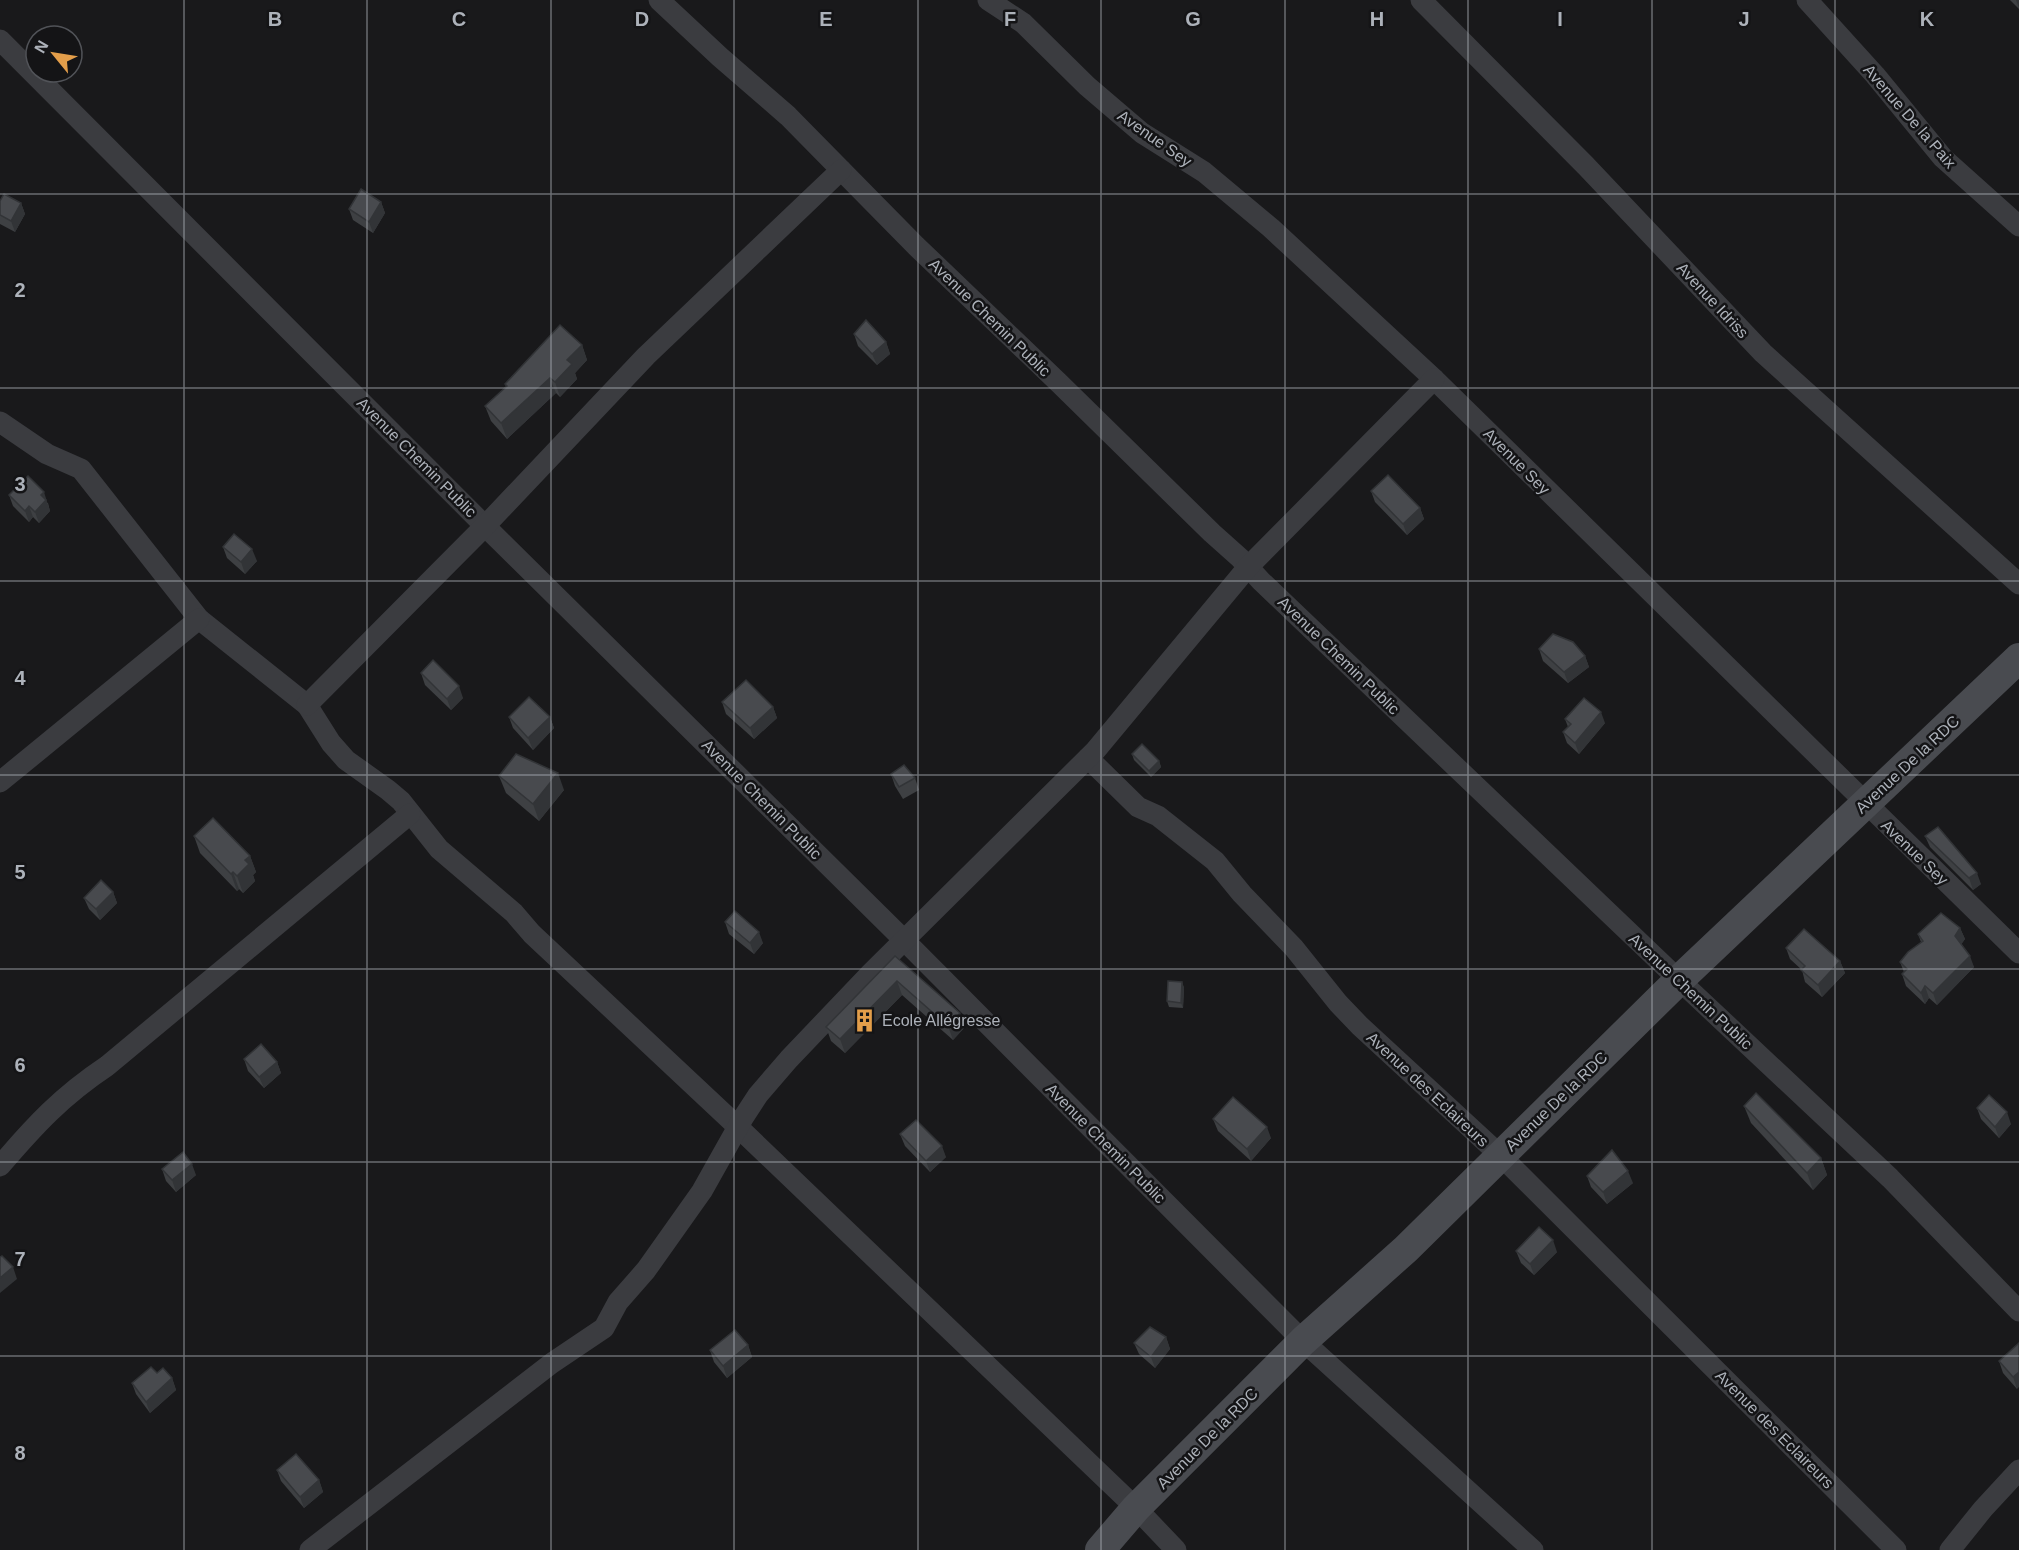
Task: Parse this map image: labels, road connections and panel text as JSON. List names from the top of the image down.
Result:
{
  "streets": {
    "street": [
      "Avenue De la Paix",
      "Avenue Sey",
      "Avenue Idriss",
      "Avenue Chemin Public",
      "Avenue De la RDC",
      "Avenue des Eclaireurs"
    ]
  },
  "crossings": [
    ["Avenue Sey", "Avenue De la RDC"],
    ["Avenue Chemin Public", "Avenue De la RDC"],
    ["Avenue De la RDC", "Avenue des Eclaireurs"]
  ],
  "places": {
    "building": ["Ecole Allégresse"]
  },
  "north": "top left",
  "grid": {
    "columns": [
      "B",
      "C",
      "D",
      "E",
      "F",
      "G",
      "H",
      "I",
      "J",
      "K"
    ],
    "rows": [
      "2",
      "3",
      "4",
      "5",
      "6",
      "7",
      "8"
    ]
  }
}
